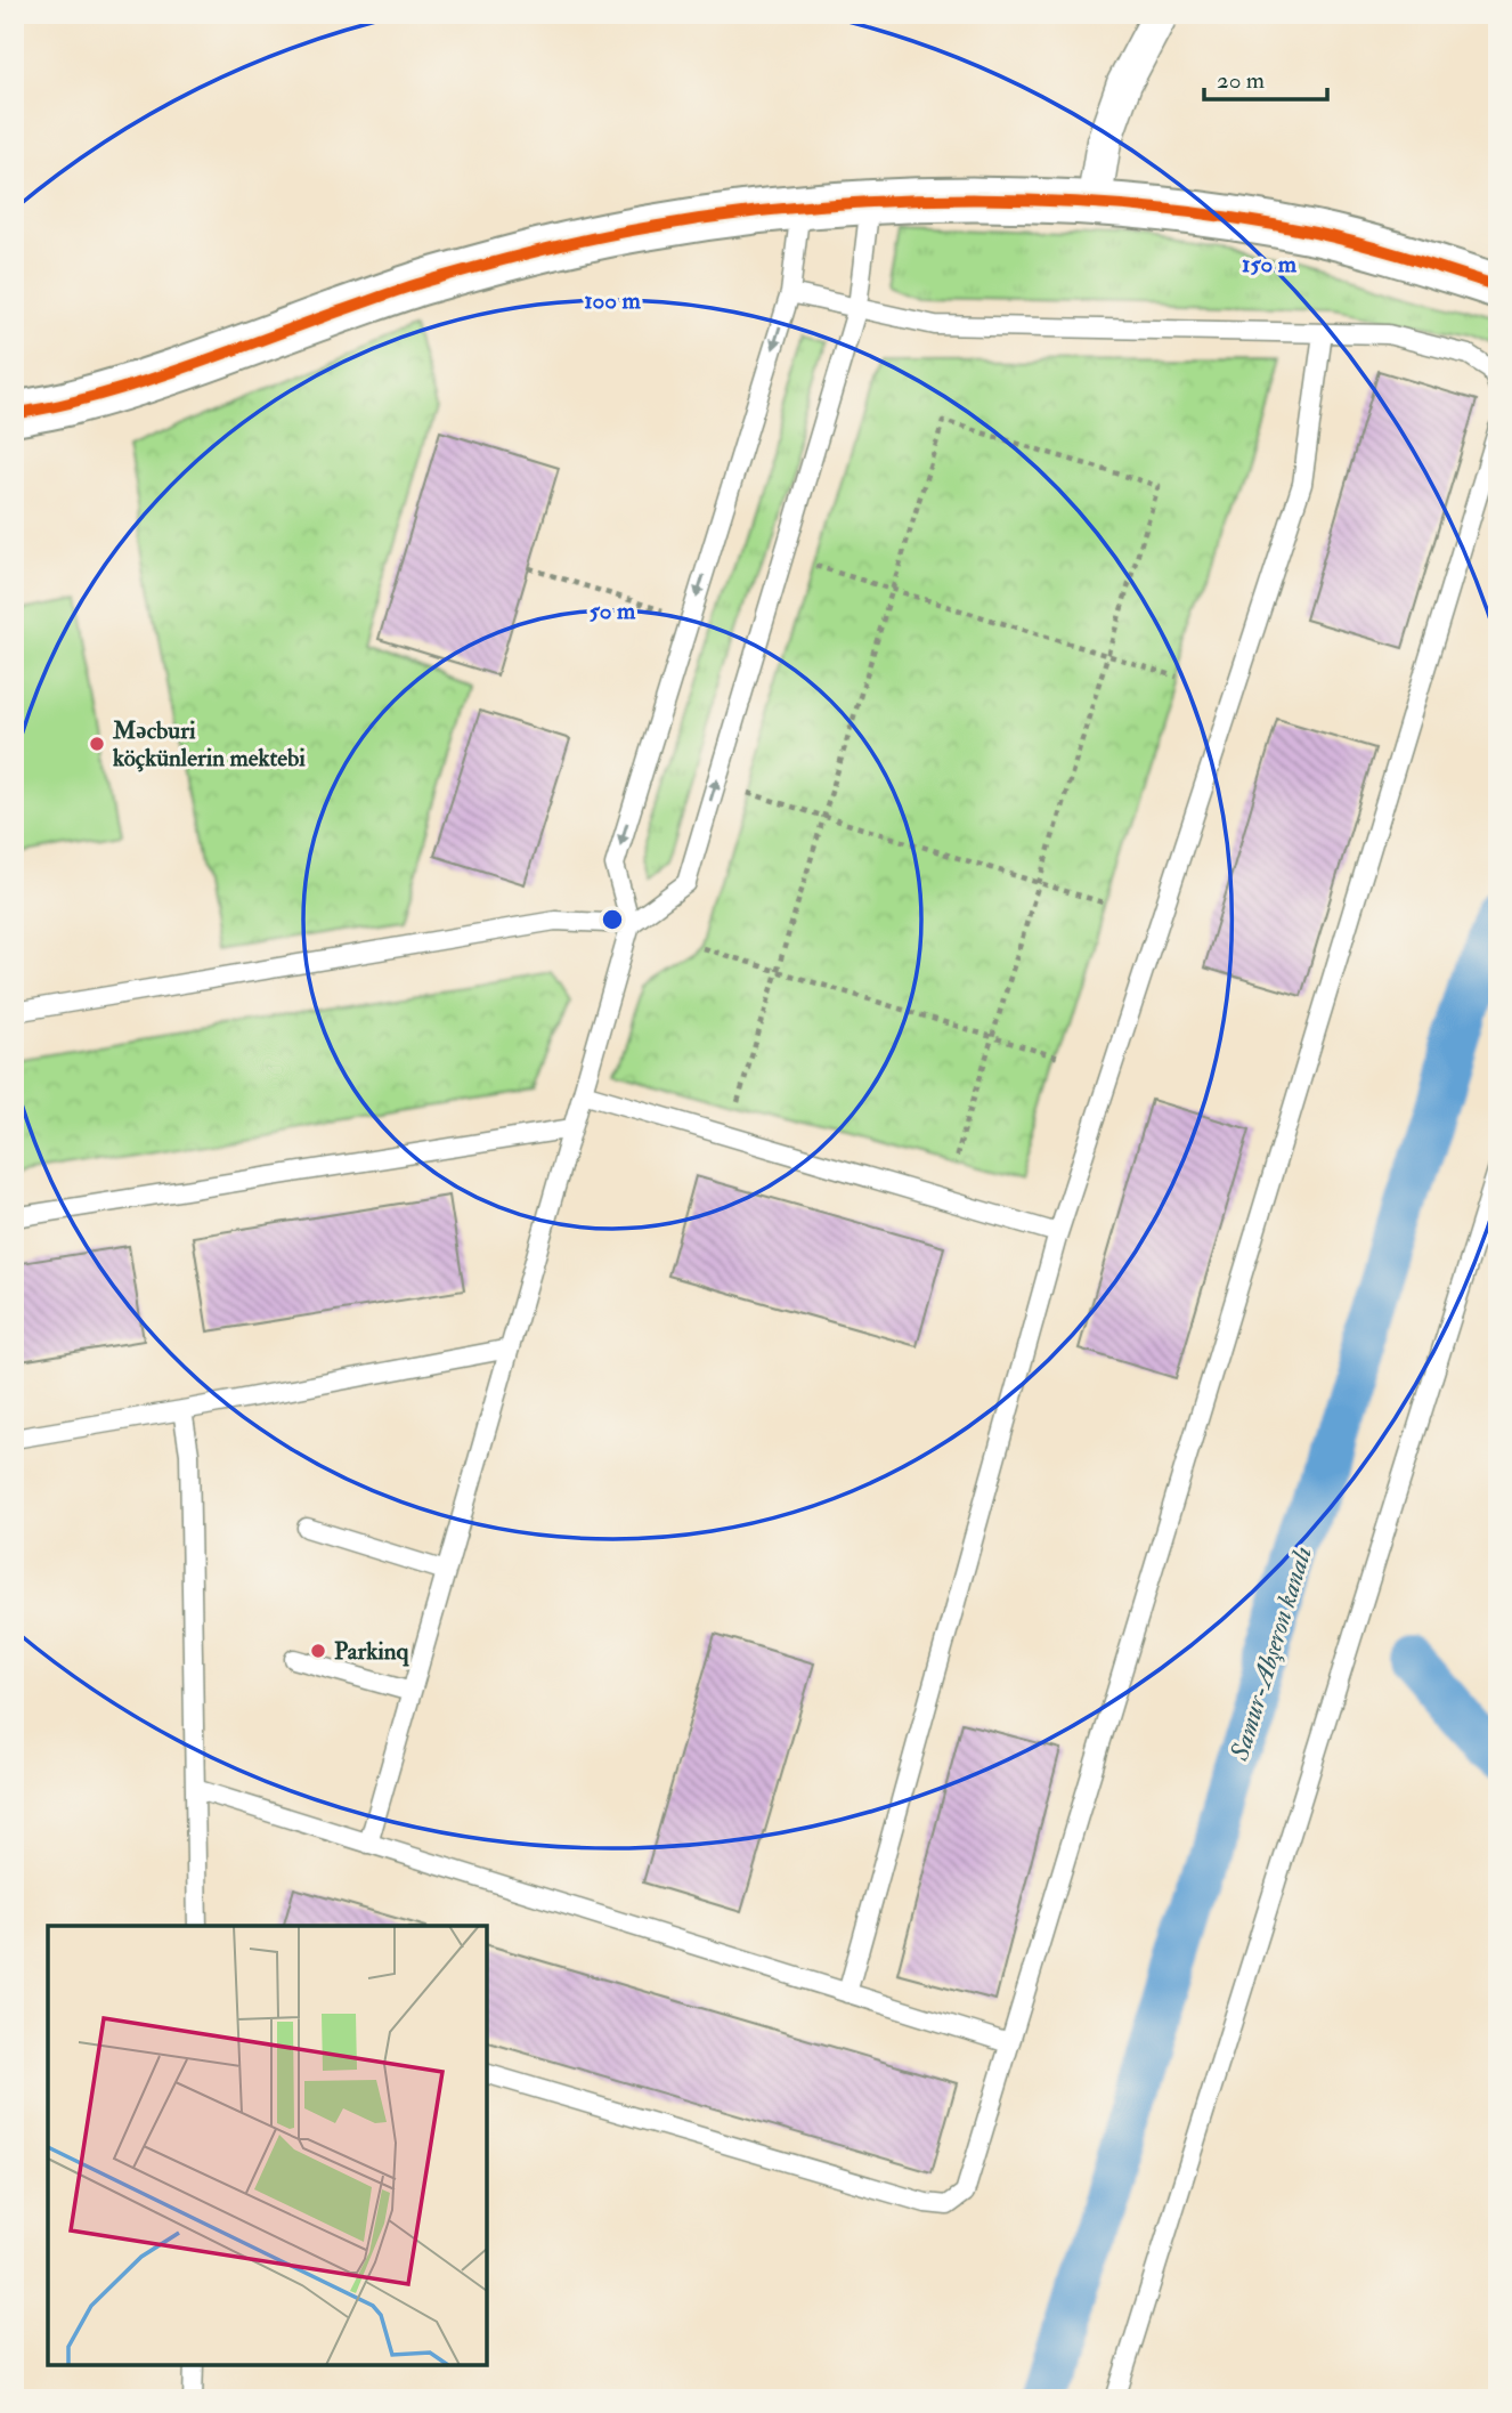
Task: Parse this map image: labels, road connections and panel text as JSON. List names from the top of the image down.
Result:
{
  "water": ["Samur-Abşeron kanalı"],
  "places": ["Məcburi köçkünlerin mektebi", "Parkinq"],
  "scale_bar": "20 m",
  "rings": ["150 m", "100 m", "50 m"]
}
